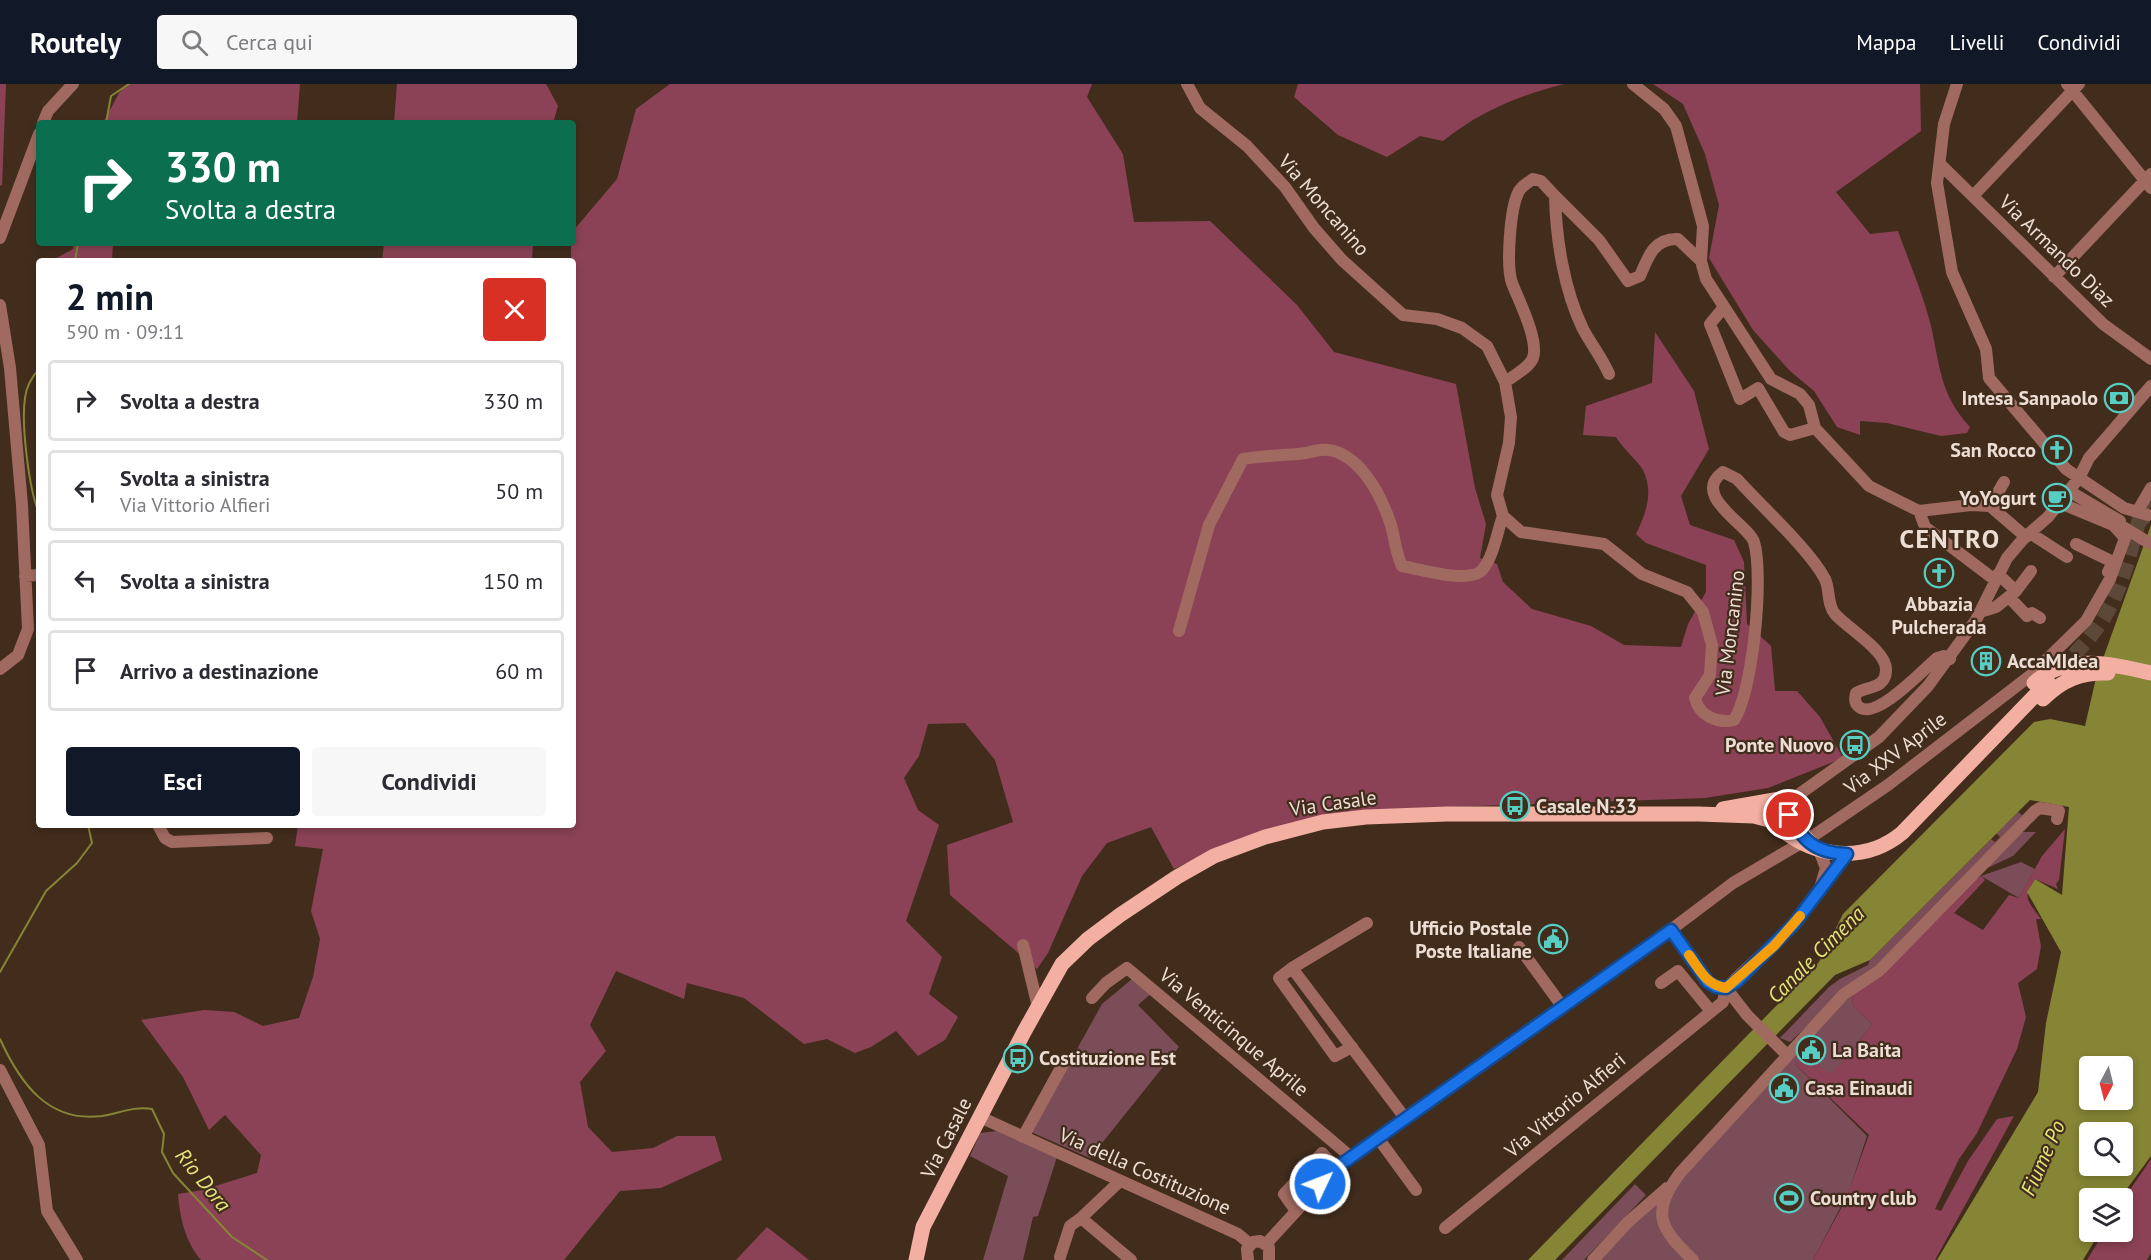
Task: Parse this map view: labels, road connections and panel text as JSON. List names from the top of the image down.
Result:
{
  "streets": {
    "main road": ["Via Casale"],
    "street": [
      "Via Moncanino",
      "Via Armando Diaz",
      "Via XXV Aprile",
      "Via Venticinque Aprile",
      "Via Vittorio Alfieri",
      "Via della Costituzione"
    ]
  },
  "crossings": [
    ["Via XXV Aprile", "Via Venticinque Aprile"],
    ["Via Casale", "Via della Costituzione"]
  ],
  "districts": ["CENTRO"],
  "water": ["Canale Cimena", "Fiume Po", "Rio Dora"],
  "places": {
    "bank": ["Intesa Sanpaolo"],
    "church": ["San Rocco", "Abbazia Pulcherada"],
    "cafe": ["YoYogurt"],
    "building": ["AccaMIdea"],
    "bus stop": ["Ponte Nuovo", "Casale N.33", "Costituzione Est"],
    "public building": ["Ufficio Postale Poste Italiane", "La Baita", "Casa Einaudi"],
    "sports": ["Country club"]
  },
  "north": "bottom",
  "page": {
    "header": "Routely",
    "search": "Cerca qui",
    "nav": ["Mappa", "Livelli", "Condividi"],
    "turn": ["330 m", "Svolta a destra"],
    "heading": ["2 min", "590 m · 09:11"],
    "list": [
      {
        "name": "Svolta a destra",
        "value": "330 m"
      },
      {
        "name": "Svolta a sinistra",
        "note": "Via Vittorio Alfieri",
        "value": "50 m"
      },
      {
        "name": "Svolta a sinistra",
        "value": "150 m"
      },
      {
        "name": "Arrivo a destinazione",
        "value": "60 m"
      }
    ],
    "buttons": ["Esci", "Condividi"]
  }
}
